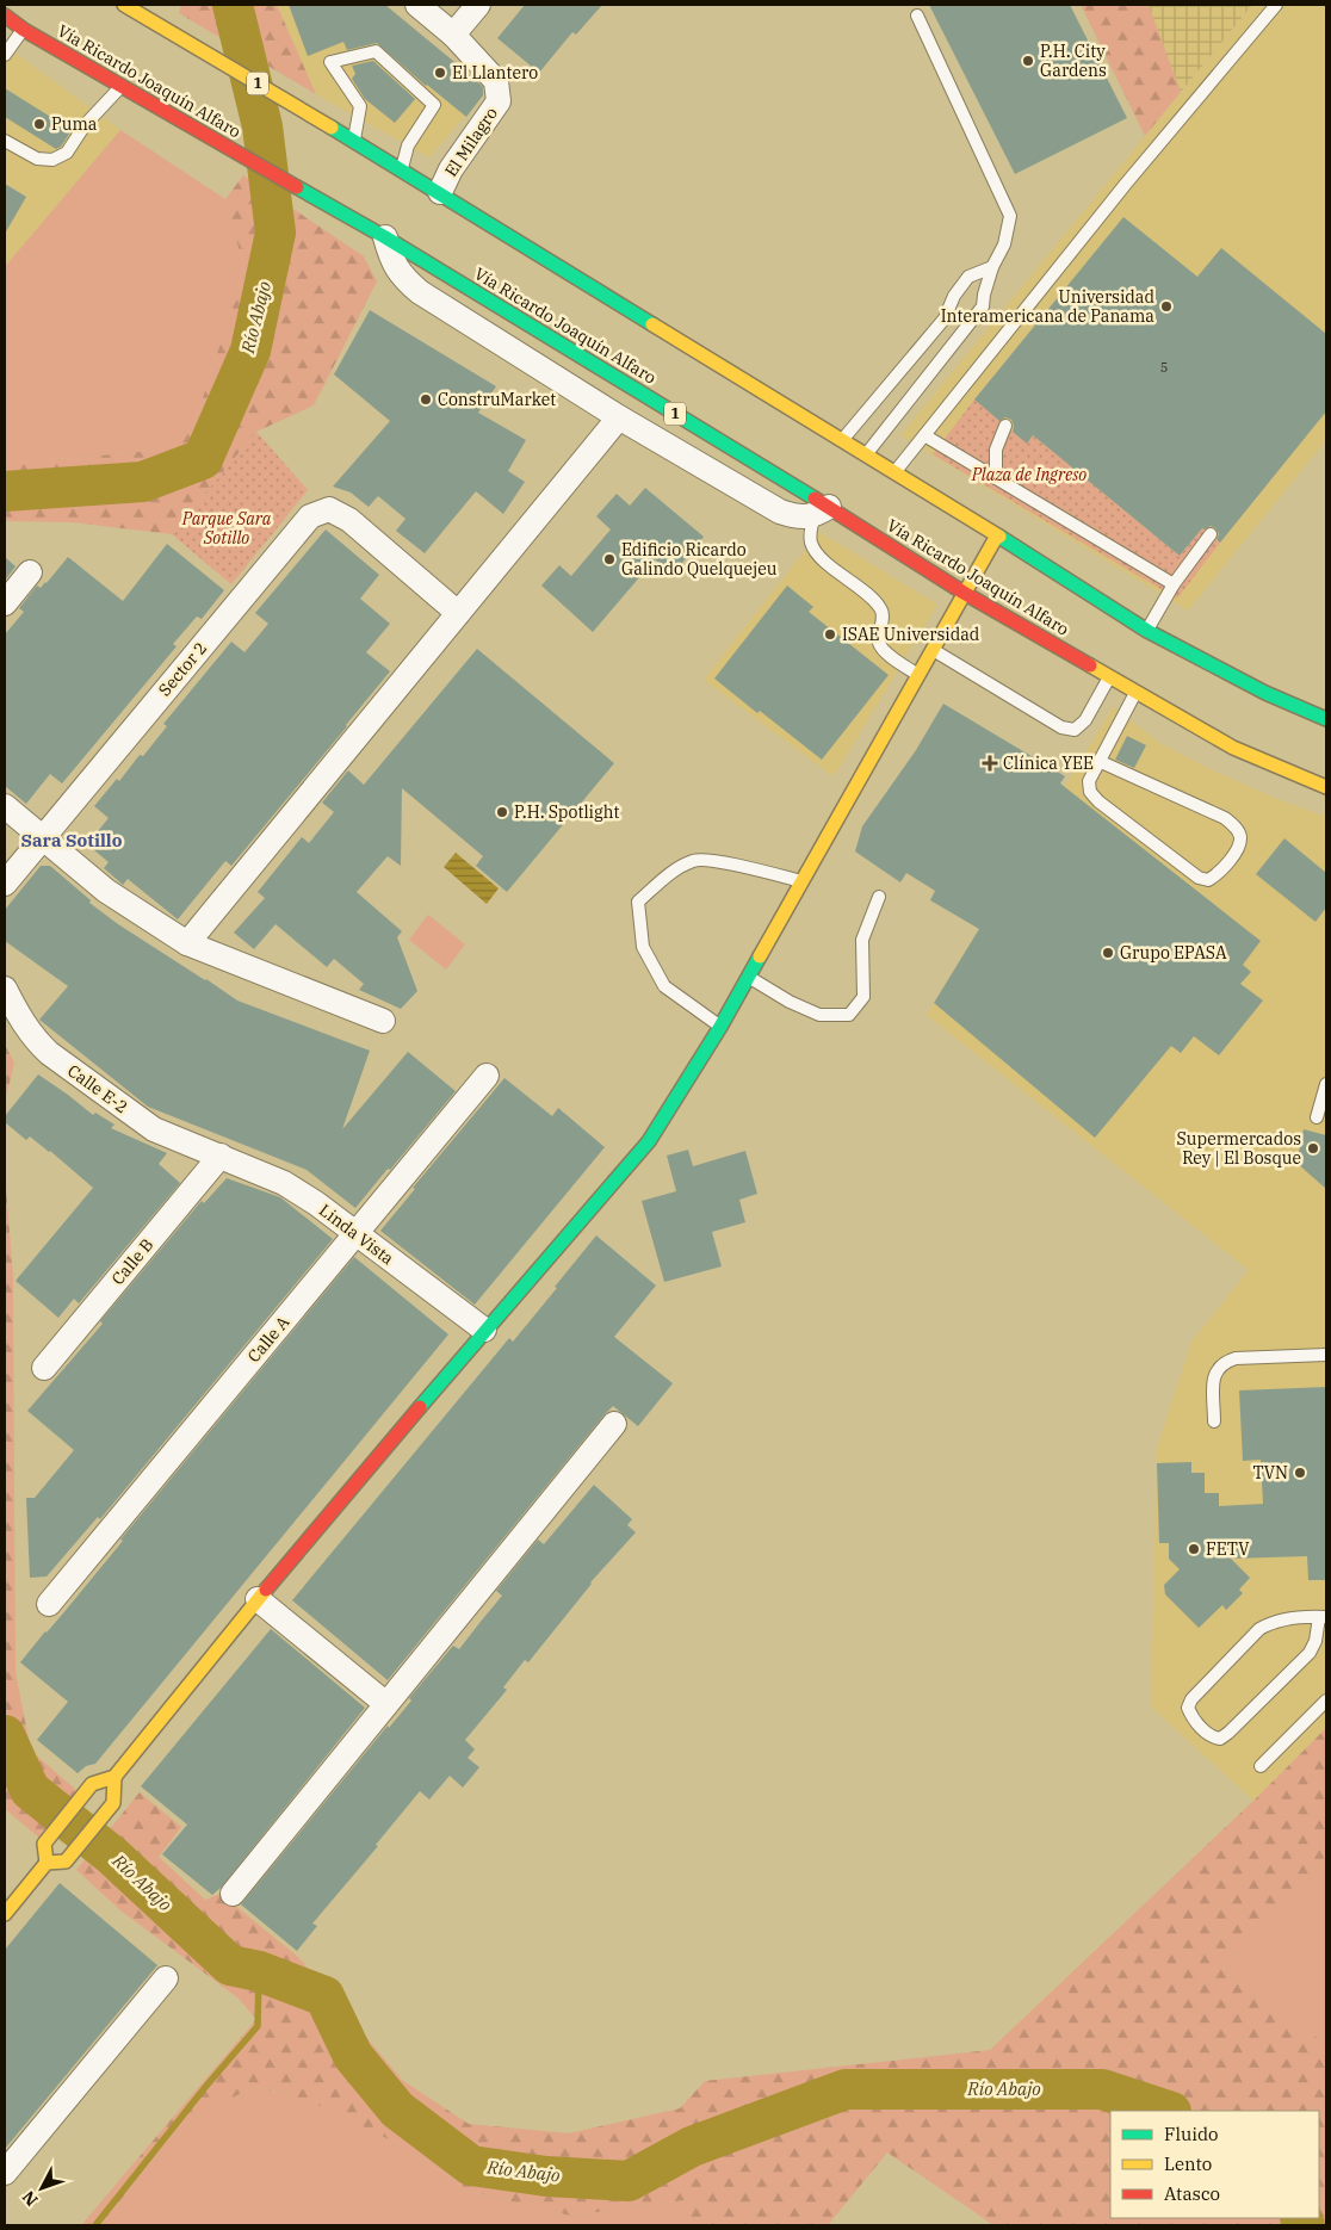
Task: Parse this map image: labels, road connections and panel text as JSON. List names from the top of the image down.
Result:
{
  "streets": {
    "main road": ["Vía Ricardo Joaquín Alfaro", "1"],
    "street": [
      "El Milagro",
      "Sector 2",
      "Calle E-2",
      "Linda Vista",
      "Calle B",
      "Calle A"
    ]
  },
  "crossings": [
    ["Calle E-2", "Linda Vista"],
    ["Calle E-2", "Calle B"],
    ["Linda Vista", "Calle B"],
    ["Linda Vista", "Calle A"]
  ],
  "districts": ["Sara Sotillo"],
  "water": ["Río Abajo"],
  "parks": ["Plaza de Ingreso", "Parque Sara Sotillo"],
  "places": {
    "other": [
      "P.H. City Gardens",
      "El Llantero",
      "Puma",
      "Universidad Interamericana de Panama",
      "ConstruMarket",
      "Edificio Ricardo Galindo Quelquejeu",
      "ISAE Universidad",
      "P.H. Spotlight",
      "Grupo EPASA",
      "Supermercados Rey | El Bosque",
      "TVN",
      "FETV"
    ],
    "health": ["Clínica YEE"]
  },
  "house_numbers": ["5"],
  "legend": ["Fluido", "Lento", "Atasco"],
  "north": "bottom left"
}
